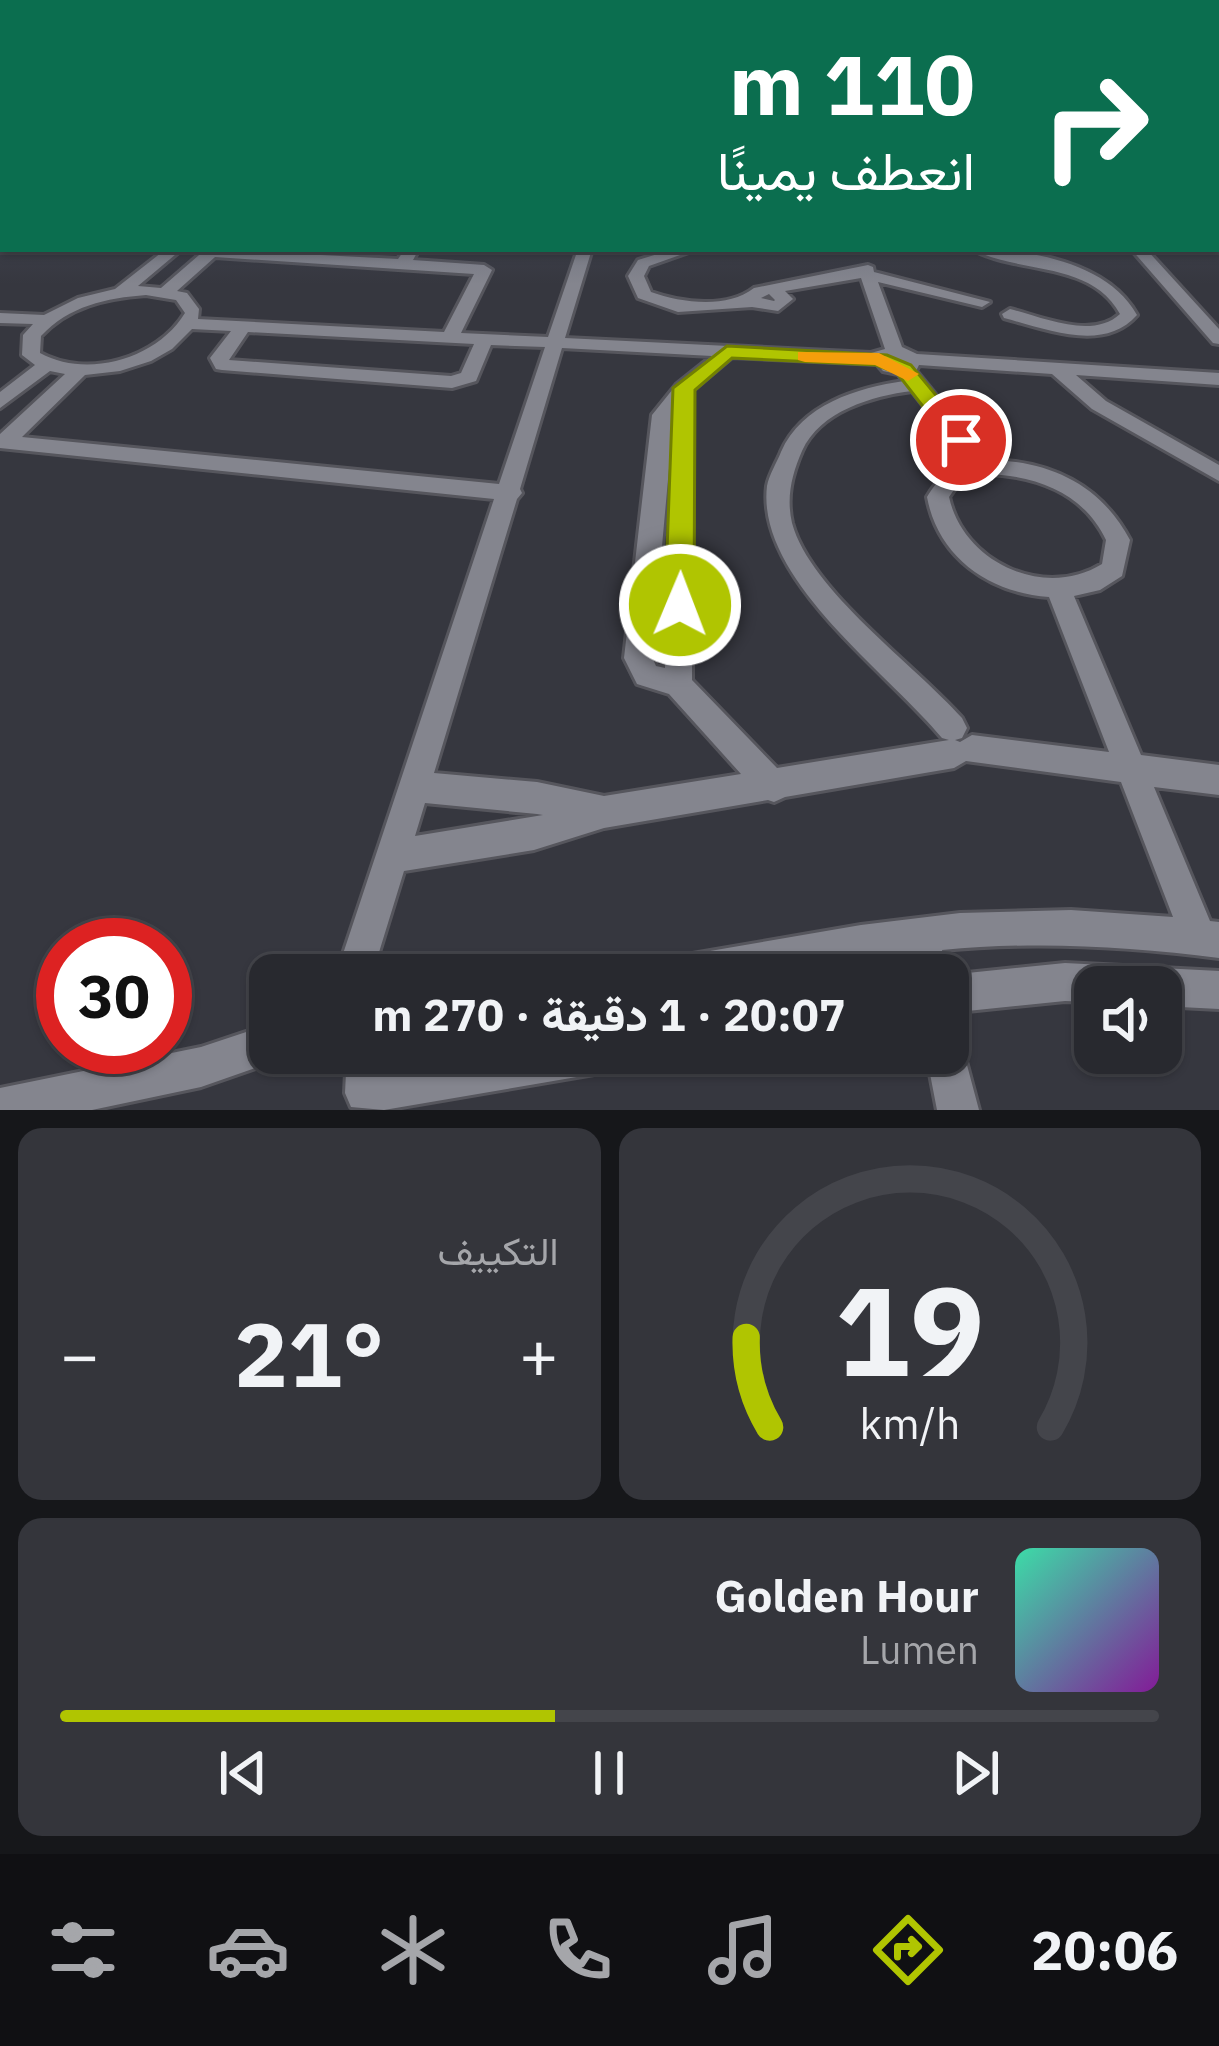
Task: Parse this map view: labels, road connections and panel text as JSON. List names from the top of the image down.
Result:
{
  "page": {
    "turn": ["110 m", "انعطف يمينًا"],
    "limit": "30",
    "trip": "20:07 · 1 دقيقة · 270 m",
    "tile": "التكييف",
    "heat": ["−", "21°", "+"],
    "song": ["Golden Hour", "Lumen"],
    "tabs": "20:06",
    "gauge": ["19", "km/h"]
  }
}
